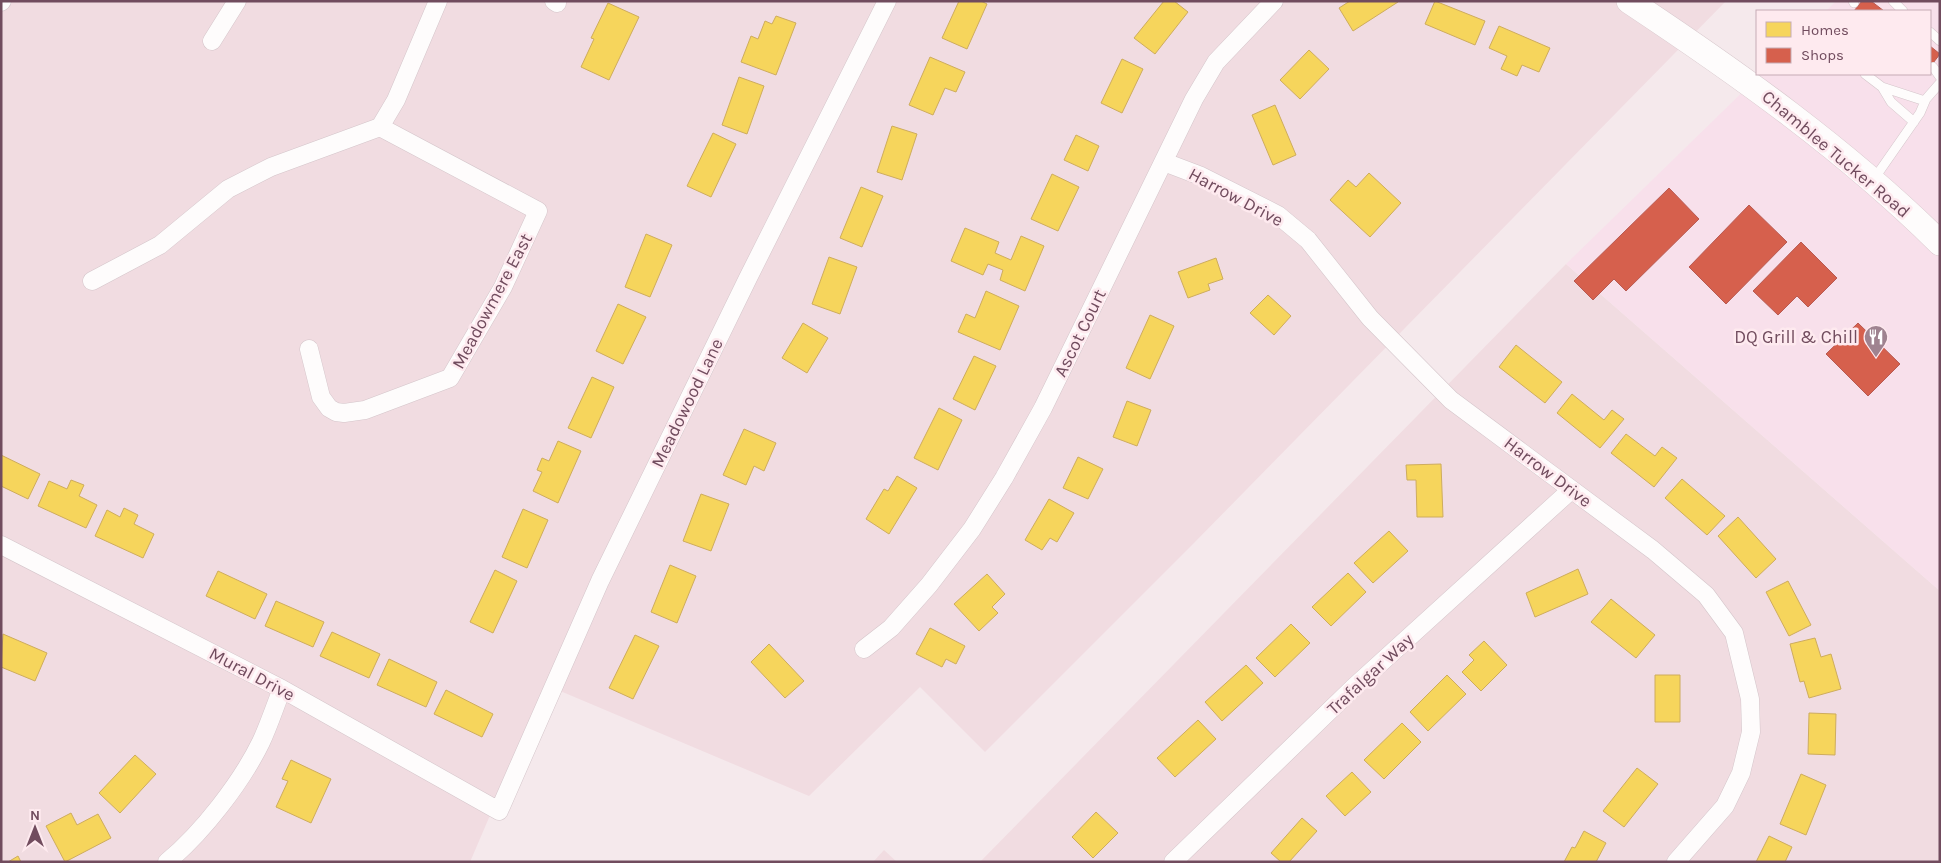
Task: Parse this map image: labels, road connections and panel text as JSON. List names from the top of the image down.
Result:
{
  "streets": {
    "main road": ["Chamblee Tucker Road"],
    "street": [
      "Harrow Drive",
      "Meadowmere East",
      "Ascot Court",
      "Meadowood Lane",
      "Mural Drive",
      "Trafalgar Way"
    ]
  },
  "crossings": [
    ["Harrow Drive", "Ascot Court"],
    ["Harrow Drive", "Trafalgar Way"],
    ["Meadowood Lane", "Mural Drive"]
  ],
  "places": {
    "restaurant": ["DQ Grill & Chill"]
  },
  "legend": ["Homes", "Shops"],
  "north": "top"
}
